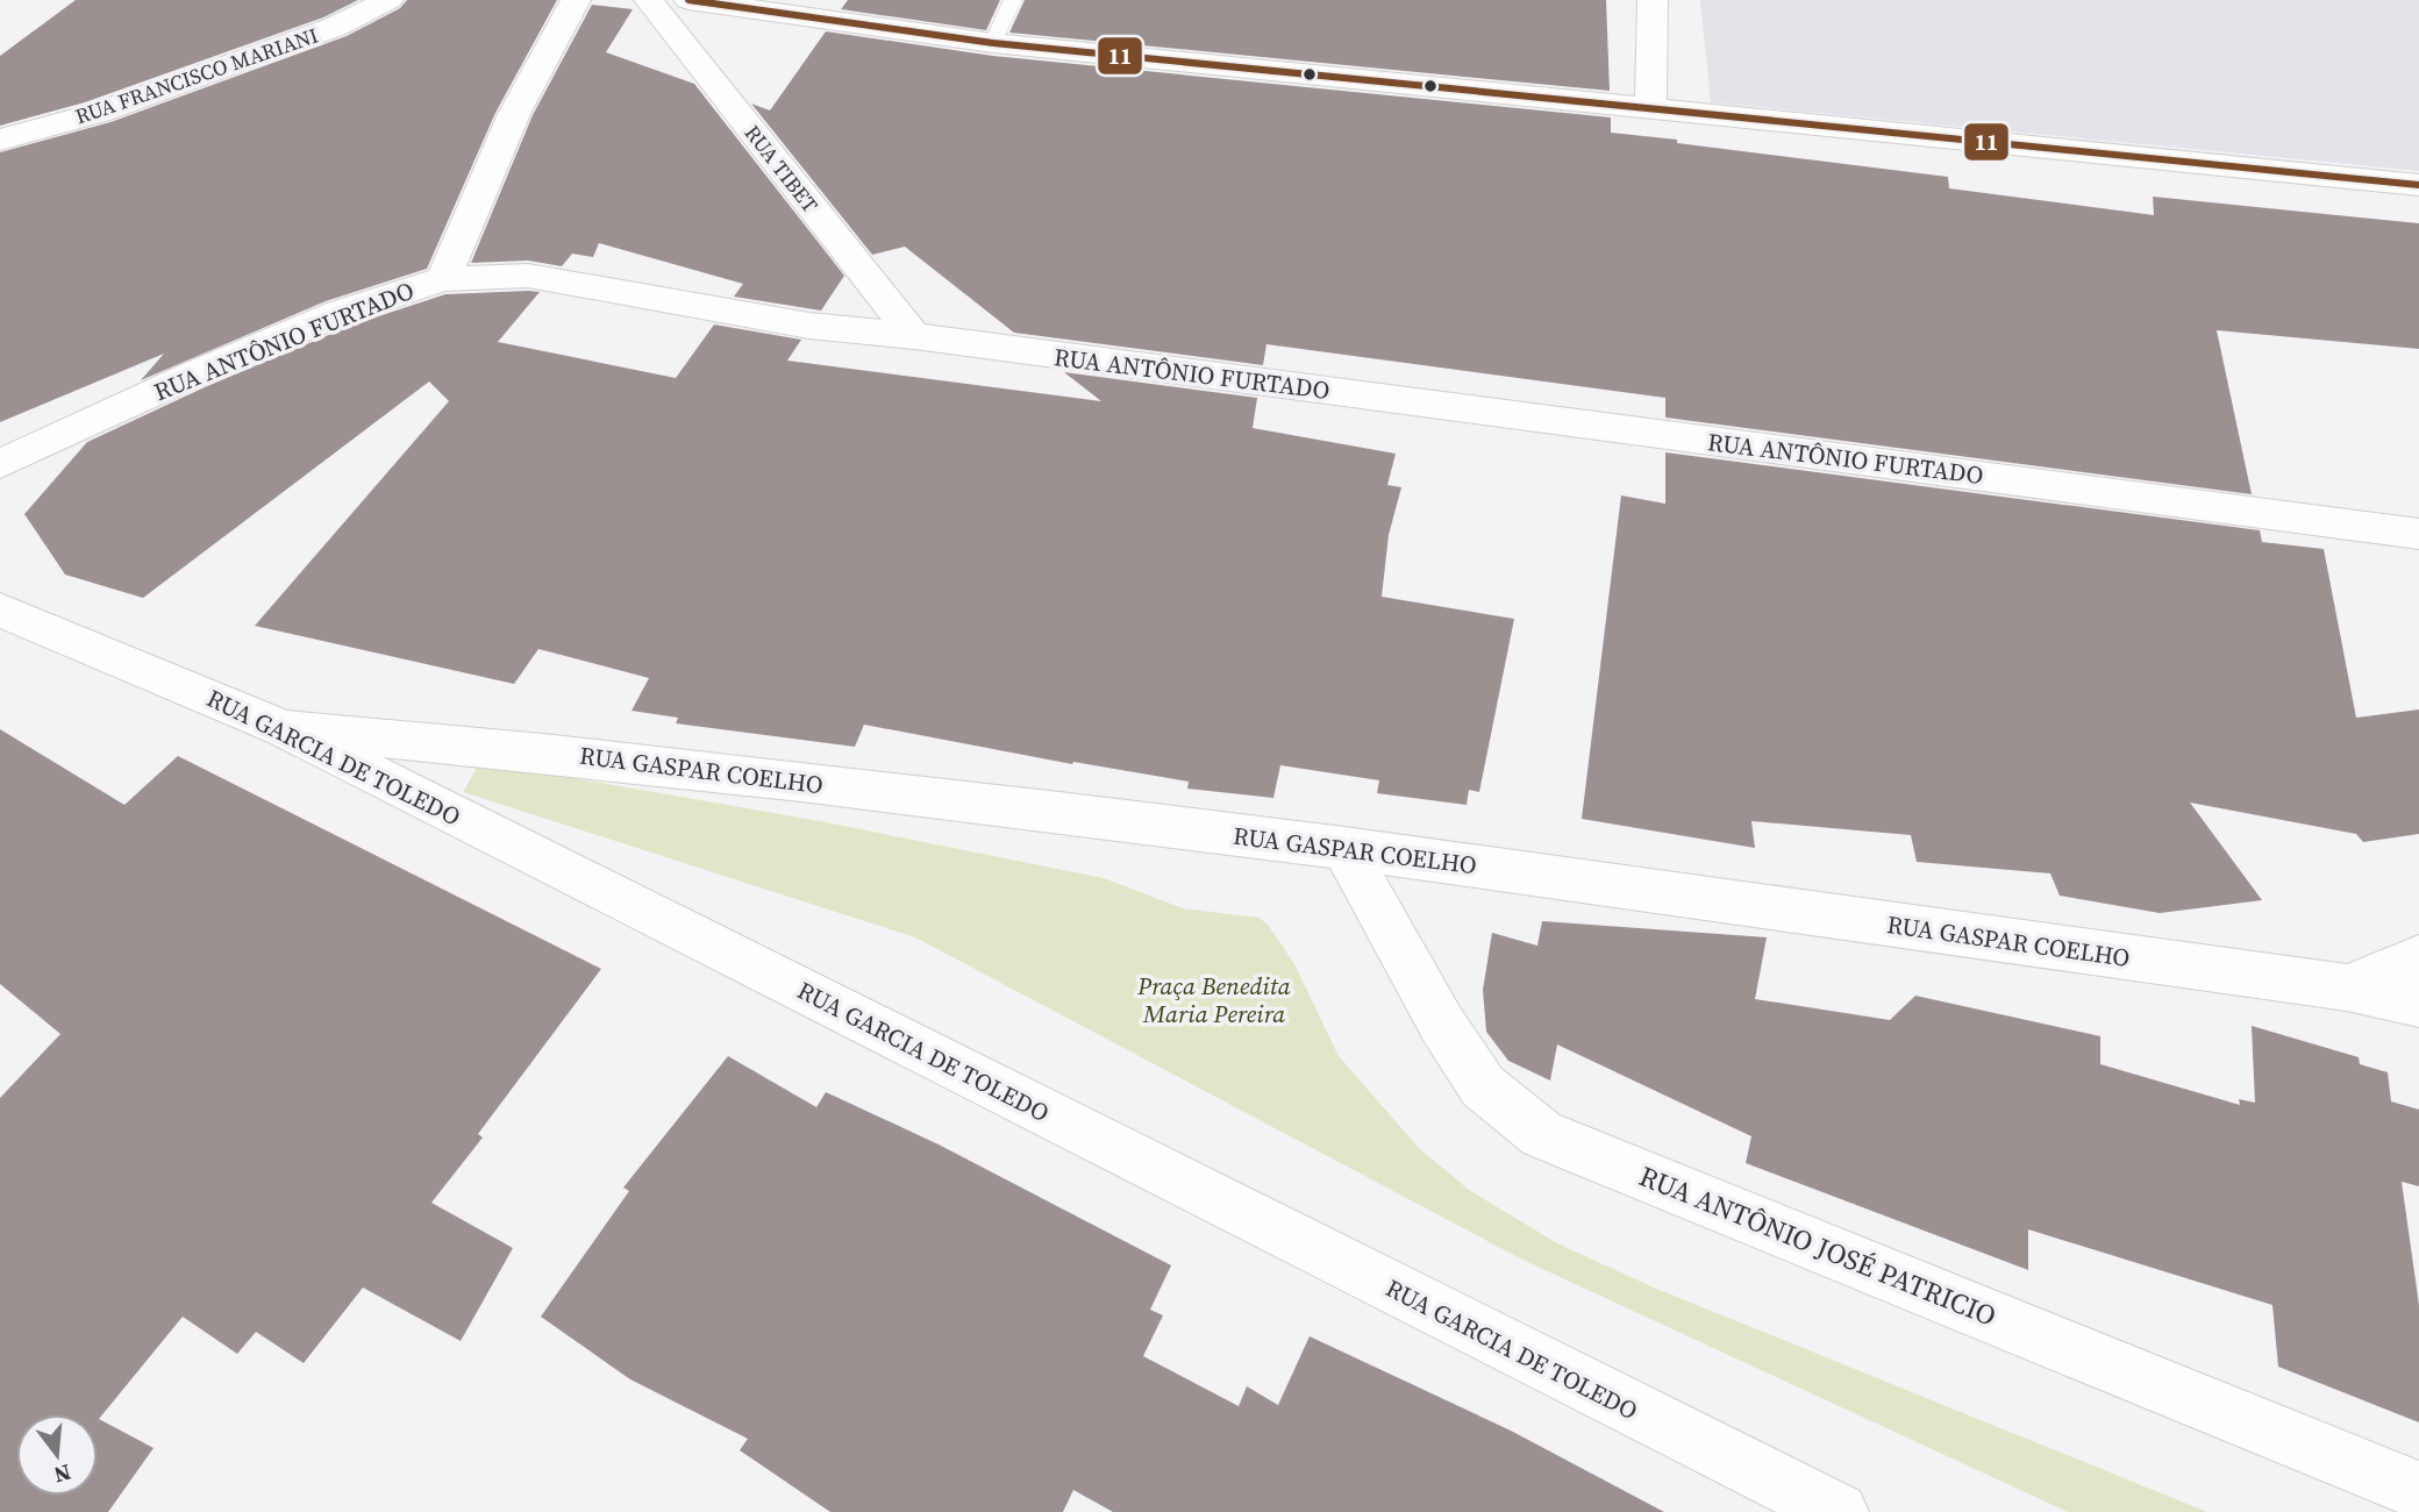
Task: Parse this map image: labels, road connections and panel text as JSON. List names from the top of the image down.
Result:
{
  "streets": {
    "street": [
      "RUA FRANCISCO MARIANI",
      "RUA TIBET",
      "RUA ANTÔNIO FURTADO",
      "RUA GARCIA DE TOLEDO",
      "RUA GASPAR COELHO",
      "RUA ANTÔNIO JOSÉ PATRICIO"
    ]
  },
  "crossings": [
    ["RUA TIBET", "RUA ANTÔNIO FURTADO"],
    ["RUA GARCIA DE TOLEDO", "RUA GASPAR COELHO"],
    ["RUA GASPAR COELHO", "RUA ANTÔNIO JOSÉ PATRICIO"]
  ],
  "parks": ["Praça Benedita Maria Pereira"],
  "lines": ["transit line 11"],
  "north": "bottom"
}
